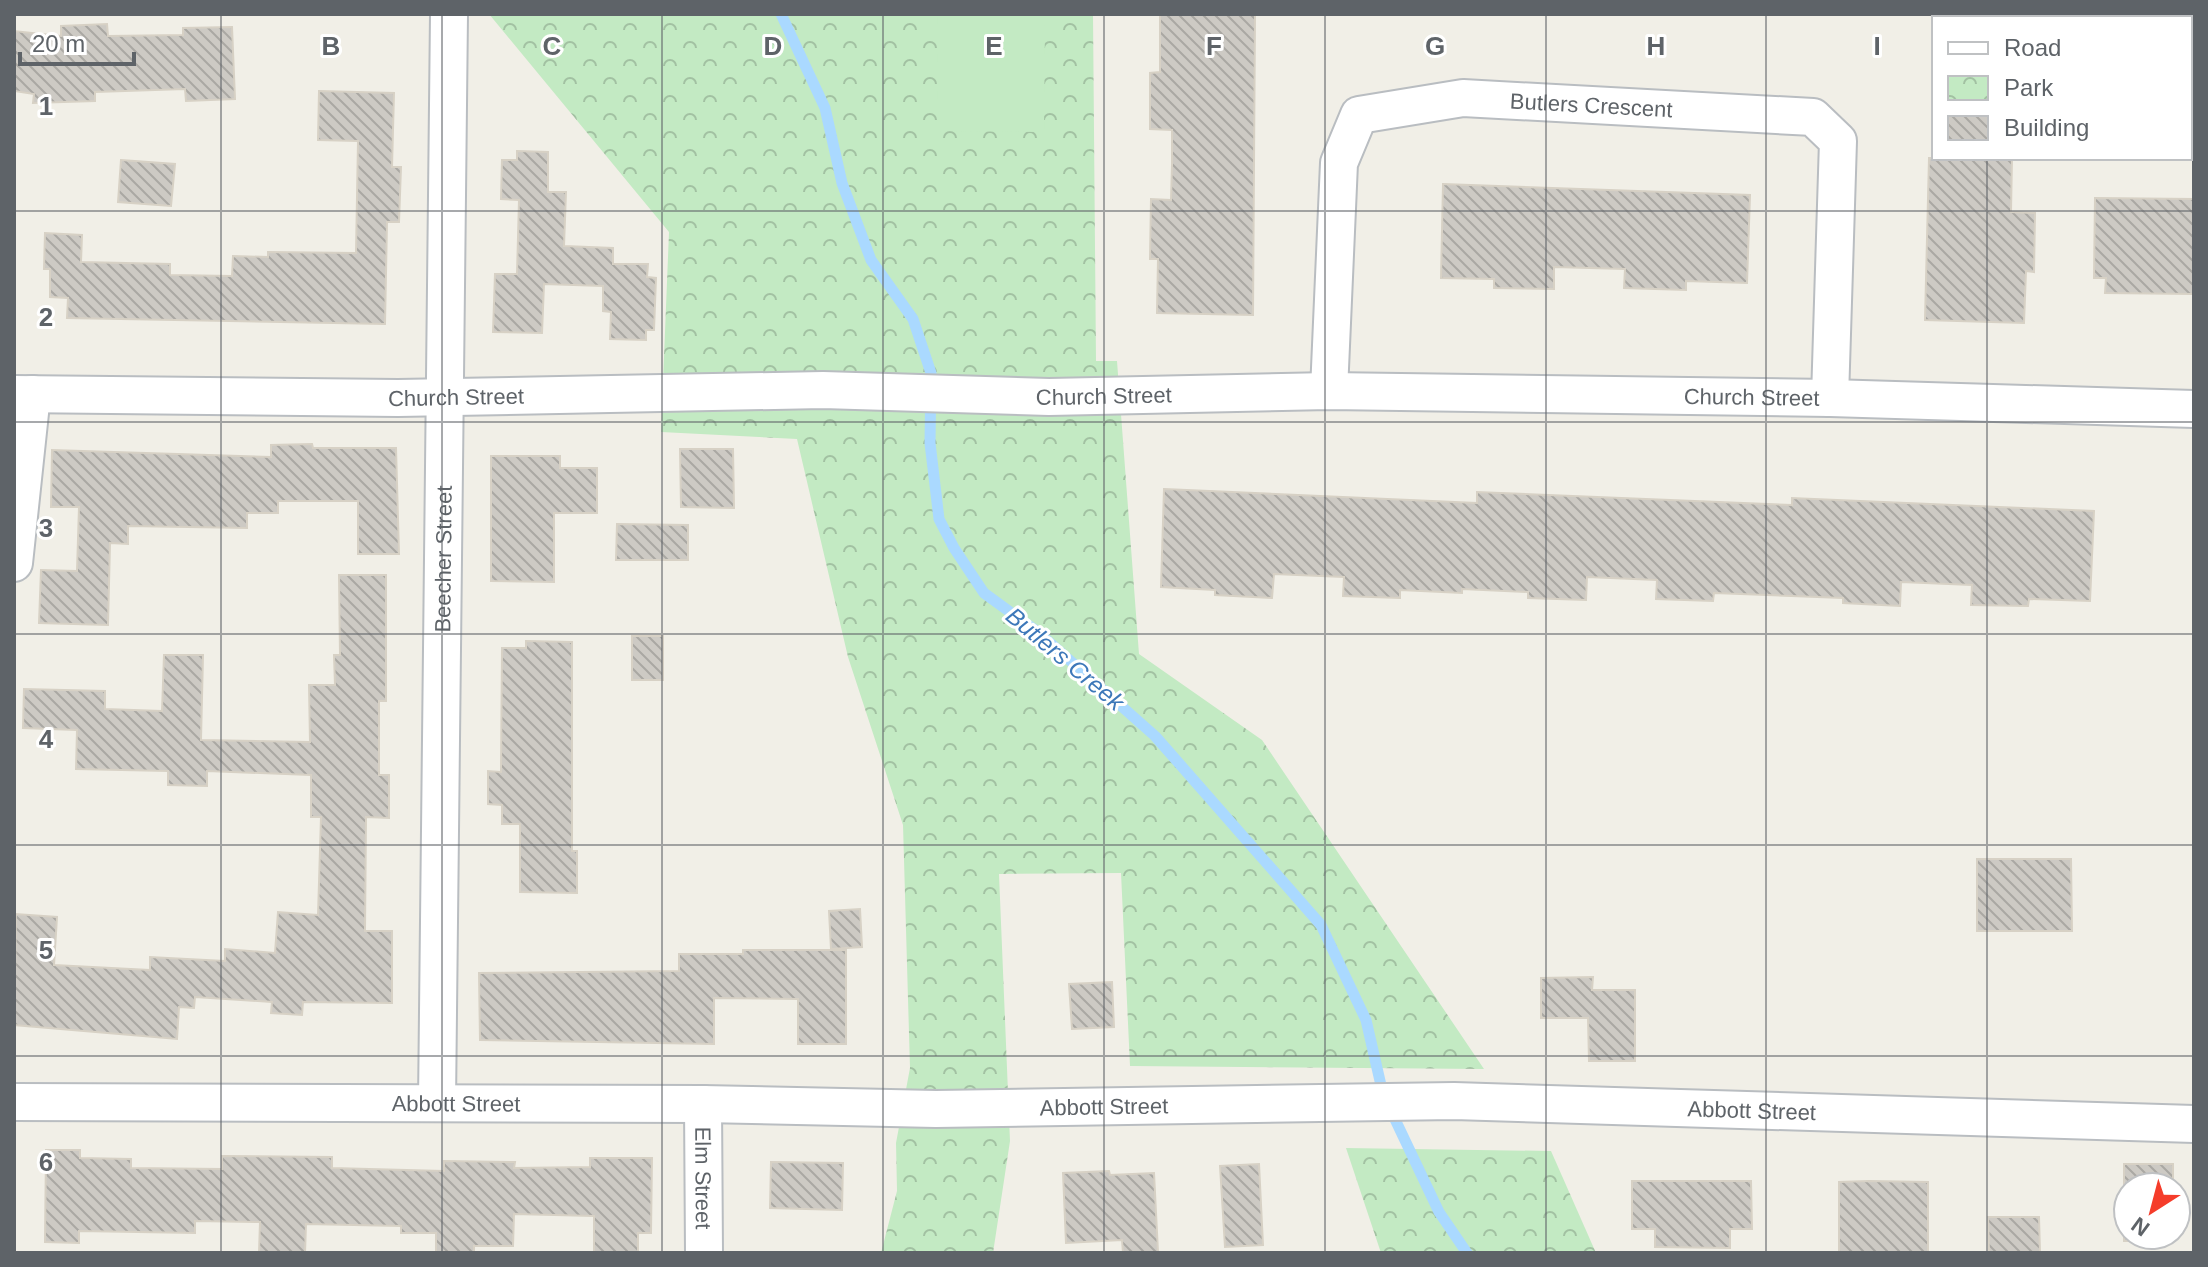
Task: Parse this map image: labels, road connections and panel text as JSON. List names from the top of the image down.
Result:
{
  "streets": {
    "street": [
      "Butlers Crescent",
      "Church Street",
      "Beecher Street",
      "Abbott Street",
      "Elm Street"
    ]
  },
  "crossings": [
    ["Butlers Crescent", "Church Street"],
    ["Church Street", "Beecher Street"],
    ["Beecher Street", "Abbott Street"],
    ["Abbott Street", "Elm Street"]
  ],
  "water": ["Butlers Creek"],
  "legend": ["Road", "Park", "Building"],
  "scale_bar": "20 m",
  "north": "bottom left",
  "grid": {
    "columns": [
      "B",
      "C",
      "D",
      "E",
      "F",
      "G",
      "H",
      "I"
    ],
    "rows": [
      "1",
      "2",
      "3",
      "4",
      "5",
      "6"
    ]
  }
}
